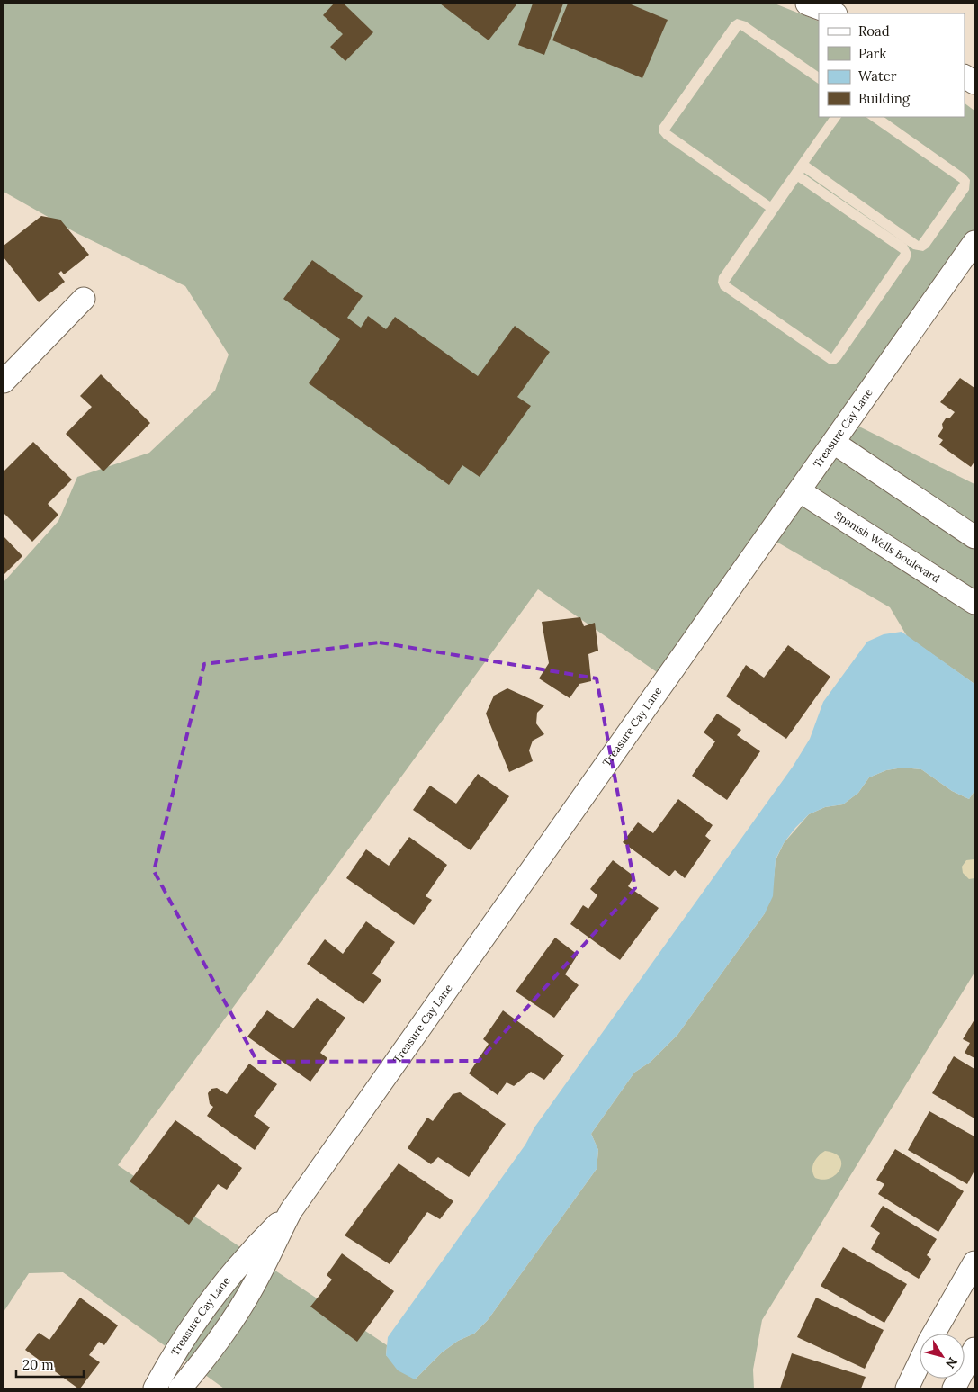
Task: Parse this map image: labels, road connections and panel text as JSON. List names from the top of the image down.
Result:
{
  "streets": {
    "street": ["Treasure Cay Lane", "Spanish Wells Boulevard"]
  },
  "crossings": [
    ["Treasure Cay Lane", "Spanish Wells Boulevard"]
  ],
  "legend": [
    "Road",
    "Park",
    "Water",
    "Building"
  ],
  "scale_bar": "20 m",
  "north": "bottom right"
}
